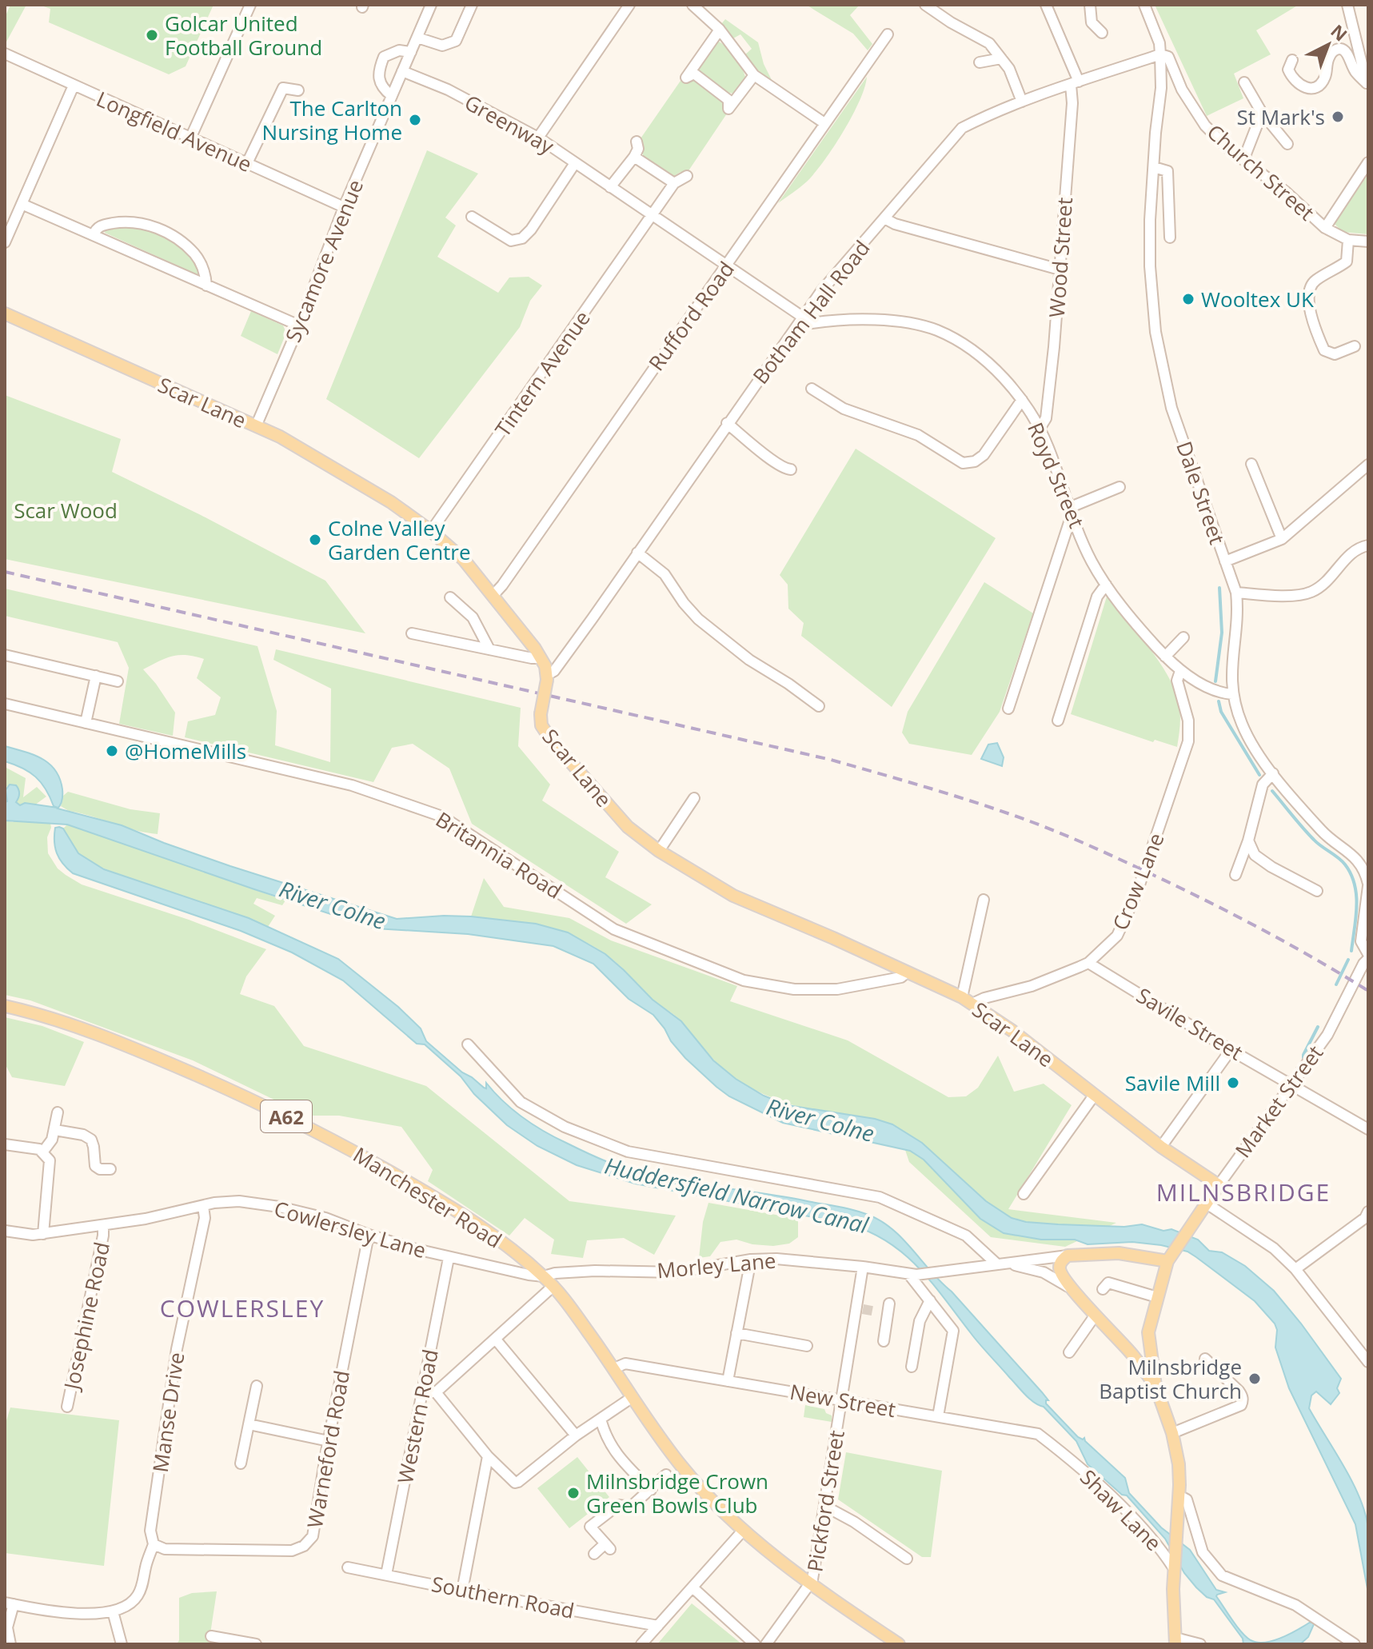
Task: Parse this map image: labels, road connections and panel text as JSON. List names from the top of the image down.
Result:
{
  "streets": {
    "main road": [
      "Scar Lane",
      "Market Street",
      "A62",
      "Manchester Road",
      "Morley Lane"
    ],
    "street": [
      "Greenway",
      "Longfield Avenue",
      "Church Street",
      "Wood Street",
      "Sycamore Avenue",
      "Botham Hall Road",
      "Rufford Road",
      "Tintern Avenue",
      "Royd Street",
      "Dale Street",
      "Britannia Road",
      "Crow Lane",
      "Savile Street",
      "Cowlersley Lane",
      "Josephine Road",
      "New Street",
      "Manse Drive",
      "Western Road",
      "Warneford Road",
      "Pickford Street",
      "Shaw Lane",
      "Southern Road"
    ]
  },
  "crossings": [
    ["Greenway", "Sycamore Avenue"],
    ["Greenway", "Botham Hall Road"],
    ["Greenway", "Rufford Road"],
    ["Greenway", "Tintern Avenue"],
    ["Greenway", "Royd Street"],
    ["Longfield Avenue", "Sycamore Avenue"],
    ["Church Street", "Botham Hall Road"],
    ["Church Street", "Dale Street"],
    ["Wood Street", "Botham Hall Road"],
    ["Wood Street", "Royd Street"],
    ["Sycamore Avenue", "Scar Lane"],
    ["Botham Hall Road", "Scar Lane"],
    ["Botham Hall Road", "Royd Street"],
    ["Botham Hall Road", "Dale Street"],
    ["Rufford Road", "Scar Lane"],
    ["Tintern Avenue", "Scar Lane"],
    ["Scar Lane", "Britannia Road"],
    ["Scar Lane", "Crow Lane"],
    ["Scar Lane", "Market Street"],
    ["Royd Street", "Dale Street"],
    ["Royd Street", "Crow Lane"],
    ["Dale Street", "Market Street"],
    ["Crow Lane", "Savile Street"],
    ["Savile Street", "Market Street"],
    ["Market Street", "Morley Lane"],
    ["Market Street", "Shaw Lane"],
    ["Manchester Road", "Cowlersley Lane"],
    ["Manchester Road", "Morley Lane"],
    ["Manchester Road", "New Street"],
    ["Manchester Road", "Pickford Street"],
    ["Cowlersley Lane", "Morley Lane"],
    ["Cowlersley Lane", "Josephine Road"],
    ["Cowlersley Lane", "Manse Drive"],
    ["Cowlersley Lane", "Western Road"],
    ["Cowlersley Lane", "Warneford Road"],
    ["Morley Lane", "Pickford Street"],
    ["New Street", "Pickford Street"],
    ["New Street", "Shaw Lane"],
    ["Manse Drive", "Warneford Road"],
    ["Western Road", "Southern Road"]
  ],
  "districts": ["MILNSBRIDGE", "COWLERSLEY"],
  "water": ["River Colne", "Huddersfield Narrow Canal"],
  "parks": ["Scar Wood"],
  "places": [
    "Golcar United Football Ground",
    "St Mark's",
    "The Carlton Nursing Home",
    "Wooltex UK",
    "Colne Valley Garden Centre",
    "@HomeMills",
    "Savile Mill",
    "Milnsbridge Baptist Church",
    "Milnsbridge Crown Green Bowls Club"
  ],
  "north": "top right"
}
